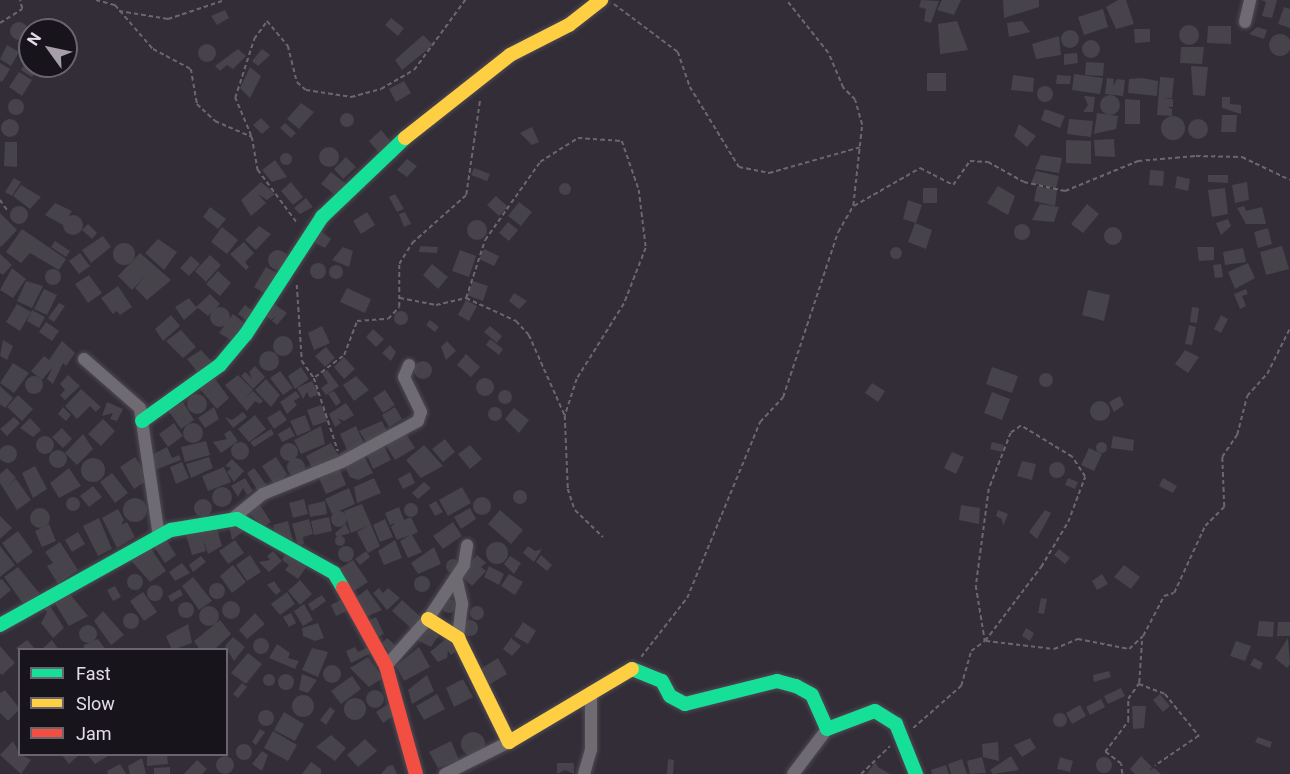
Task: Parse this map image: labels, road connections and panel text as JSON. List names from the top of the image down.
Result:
{
  "legend": ["Fast", "Slow", "Jam"],
  "north": "top left"
}
